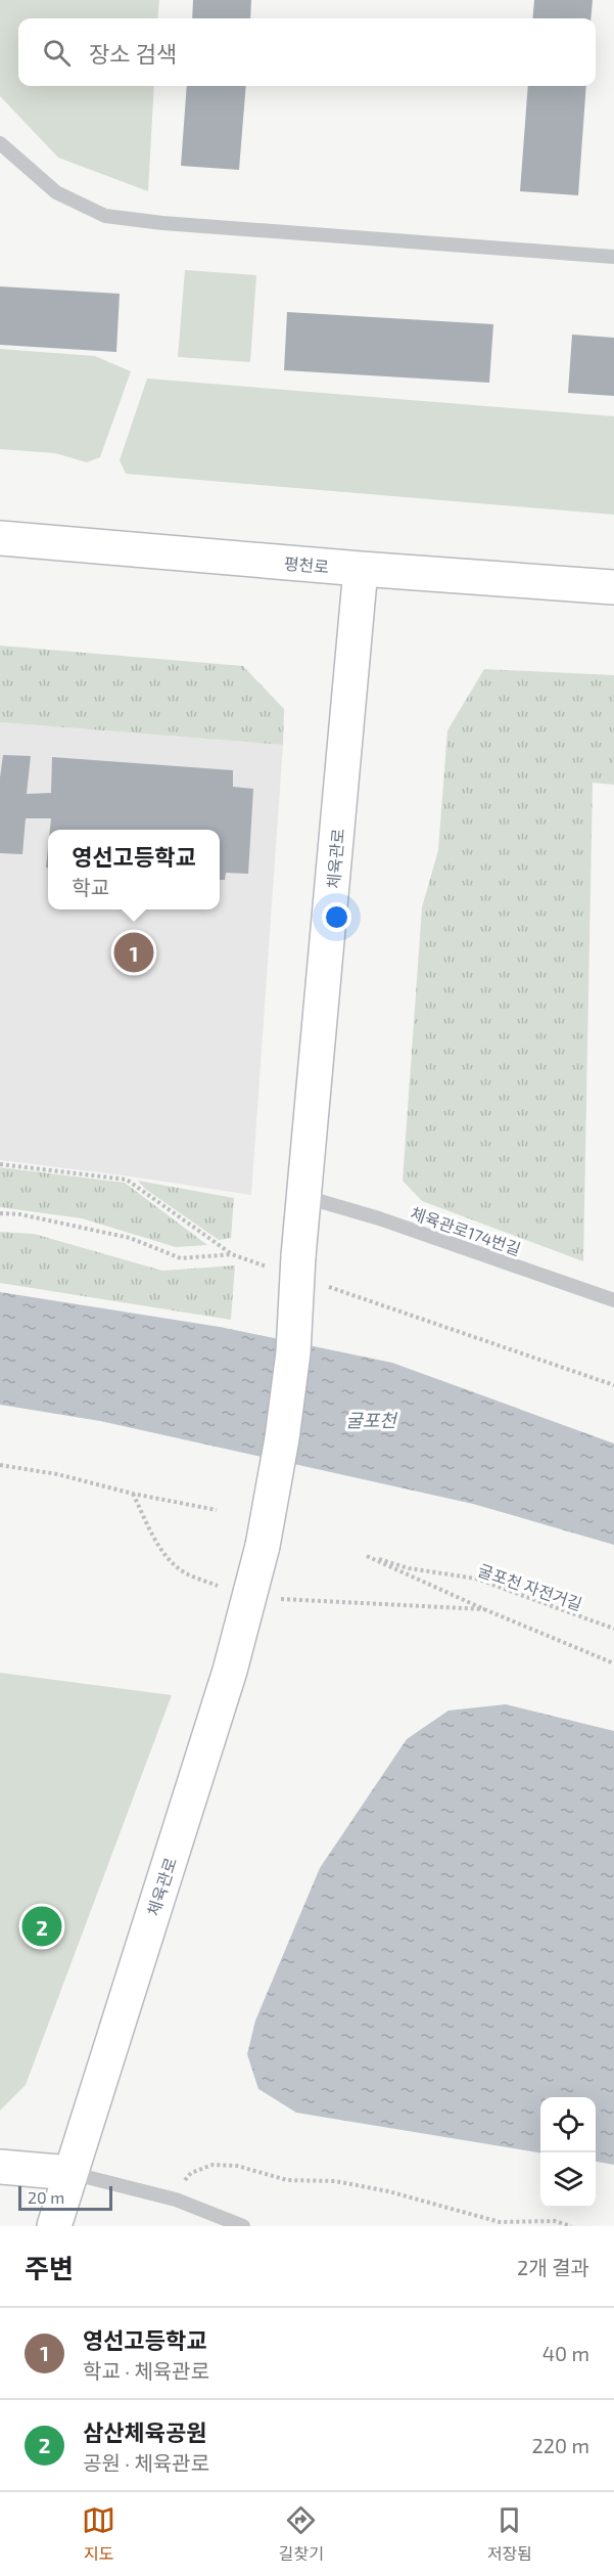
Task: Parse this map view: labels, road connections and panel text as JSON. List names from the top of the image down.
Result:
{
  "streets": {
    "street": ["평천로", "체육관로"],
    "lane": ["체육관로174번길"],
    "path": ["굴포천 자전거길"]
  },
  "crossings": [
    ["평천로", "체육관로"],
    ["체육관로", "체육관로174번길"]
  ],
  "water": ["굴포천"],
  "scale_bar": "20 m",
  "page": {
    "search": "장소 검색",
    "popup": ["영선고등학교", "학교"],
    "pins": ["1", "2"],
    "scale": "20 m",
    "heading": ["주변", "2개 결과"],
    "list": [
      {
        "mark": "1",
        "name": "영선고등학교",
        "note": "학교 · 체육관로",
        "value": "40 m"
      },
      {
        "mark": "2",
        "name": "삼산체육공원",
        "note": "공원 · 체육관로",
        "value": "220 m"
      }
    ],
    "nav": ["지도", "길찾기", "저장됨"]
  }
}
